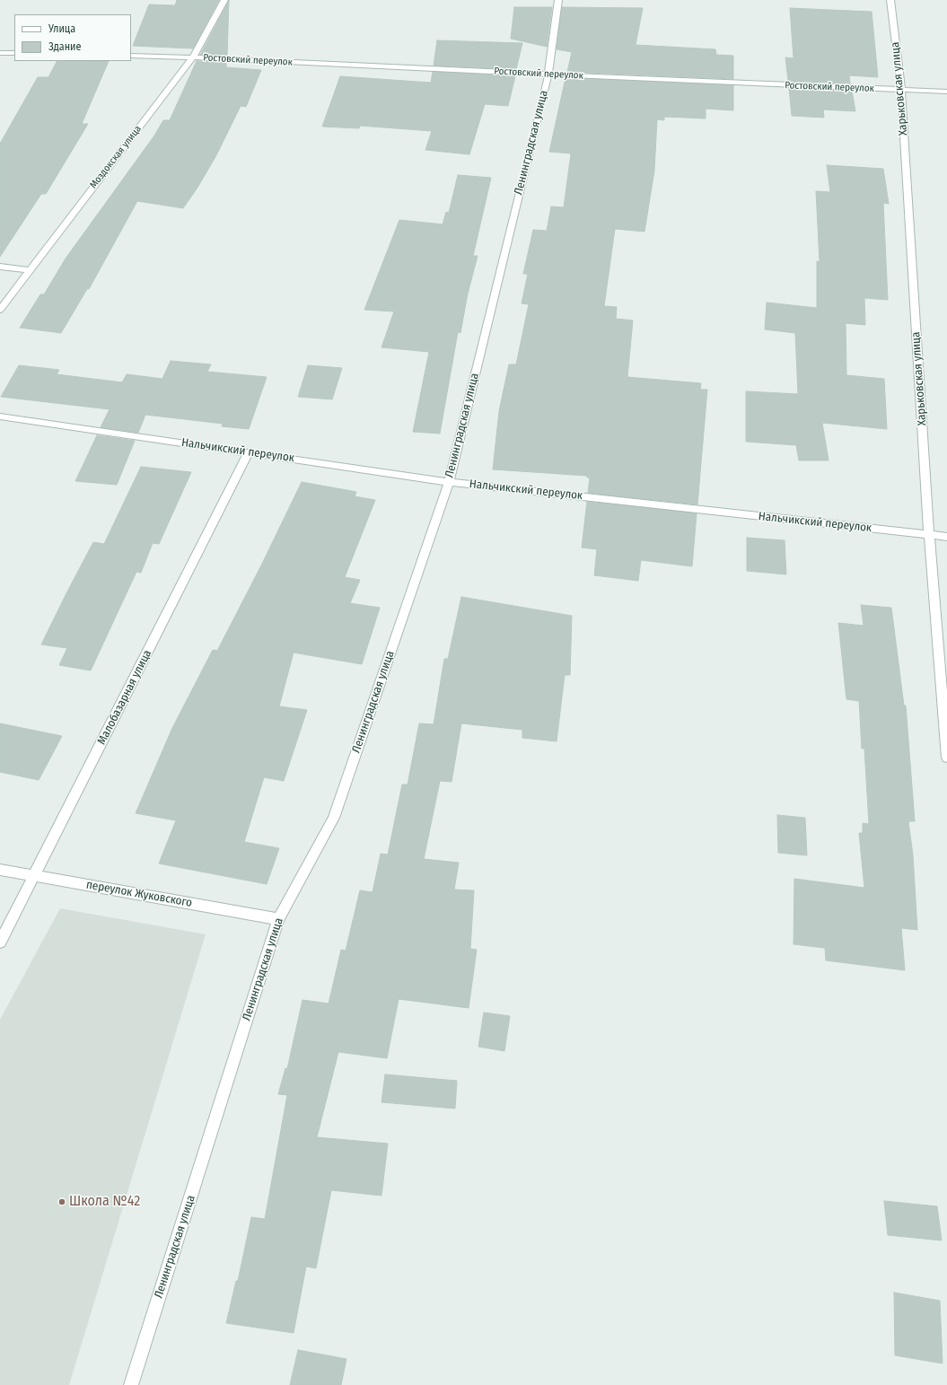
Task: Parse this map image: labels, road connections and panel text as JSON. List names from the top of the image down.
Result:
{
  "streets": {
    "street": [
      "Ростовский переулок",
      "Харьковская улица",
      "Ленинградская улица",
      "Моздокская улица",
      "Нальчикский переулок",
      "Малобазарная улица",
      "переулок Жуковского"
    ]
  },
  "crossings": [
    ["Ростовский переулок", "Харьковская улица"],
    ["Ростовский переулок", "Ленинградская улица"],
    ["Ростовский переулок", "Моздокская улица"],
    ["Харьковская улица", "Нальчикский переулок"],
    ["Ленинградская улица", "Нальчикский переулок"],
    ["Ленинградская улица", "переулок Жуковского"],
    ["Нальчикский переулок", "Малобазарная улица"],
    ["Малобазарная улица", "переулок Жуковского"]
  ],
  "places": ["Школа №42"],
  "legend": ["Улица", "Здание"]
}
